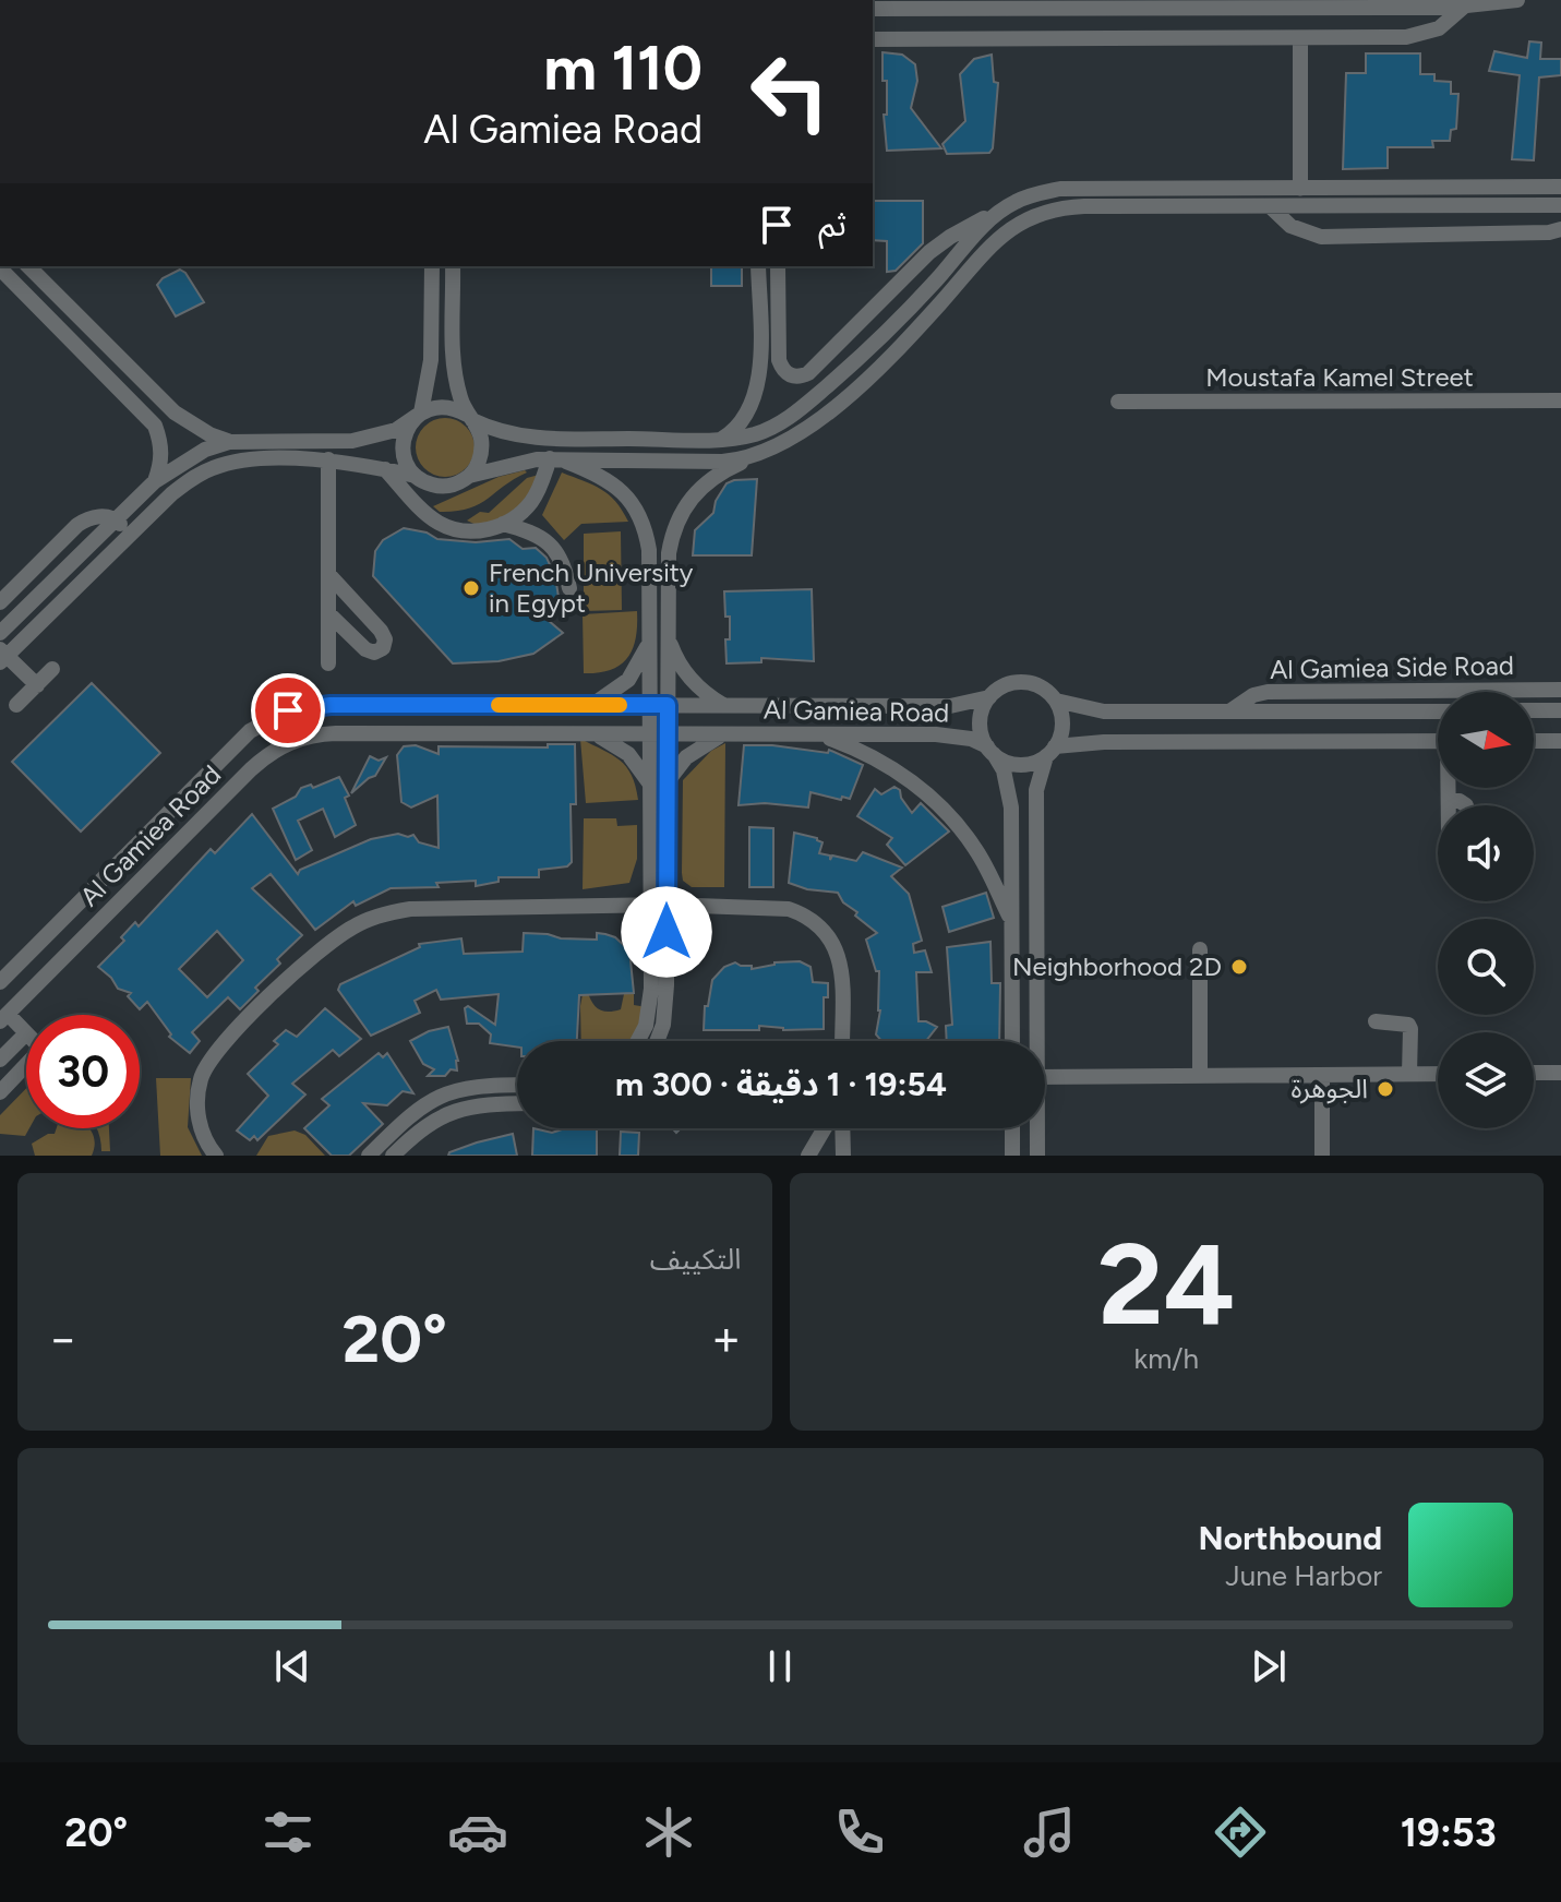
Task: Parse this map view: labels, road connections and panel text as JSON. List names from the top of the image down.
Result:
{
  "streets": {
    "street": ["Moustafa Kamel Street", "Al Gamiea Side Road", "Al Gamiea Road"]
  },
  "places": ["French University in Egypt", "Neighborhood 2D", "الجوهرة"],
  "north": "right",
  "page": {
    "turn": ["110 m", "Al Gamiea Road"],
    "then": "ثم",
    "limit": "30",
    "trip": "19:54 · 1 دقيقة · 300 m",
    "tile": [
      ["24", "km/h"],
      "التكييف"
    ],
    "heat": ["−", "20°", "+"],
    "song": ["Northbound", "June Harbor"],
    "tabs": ["19:53", "20°"]
  }
}
